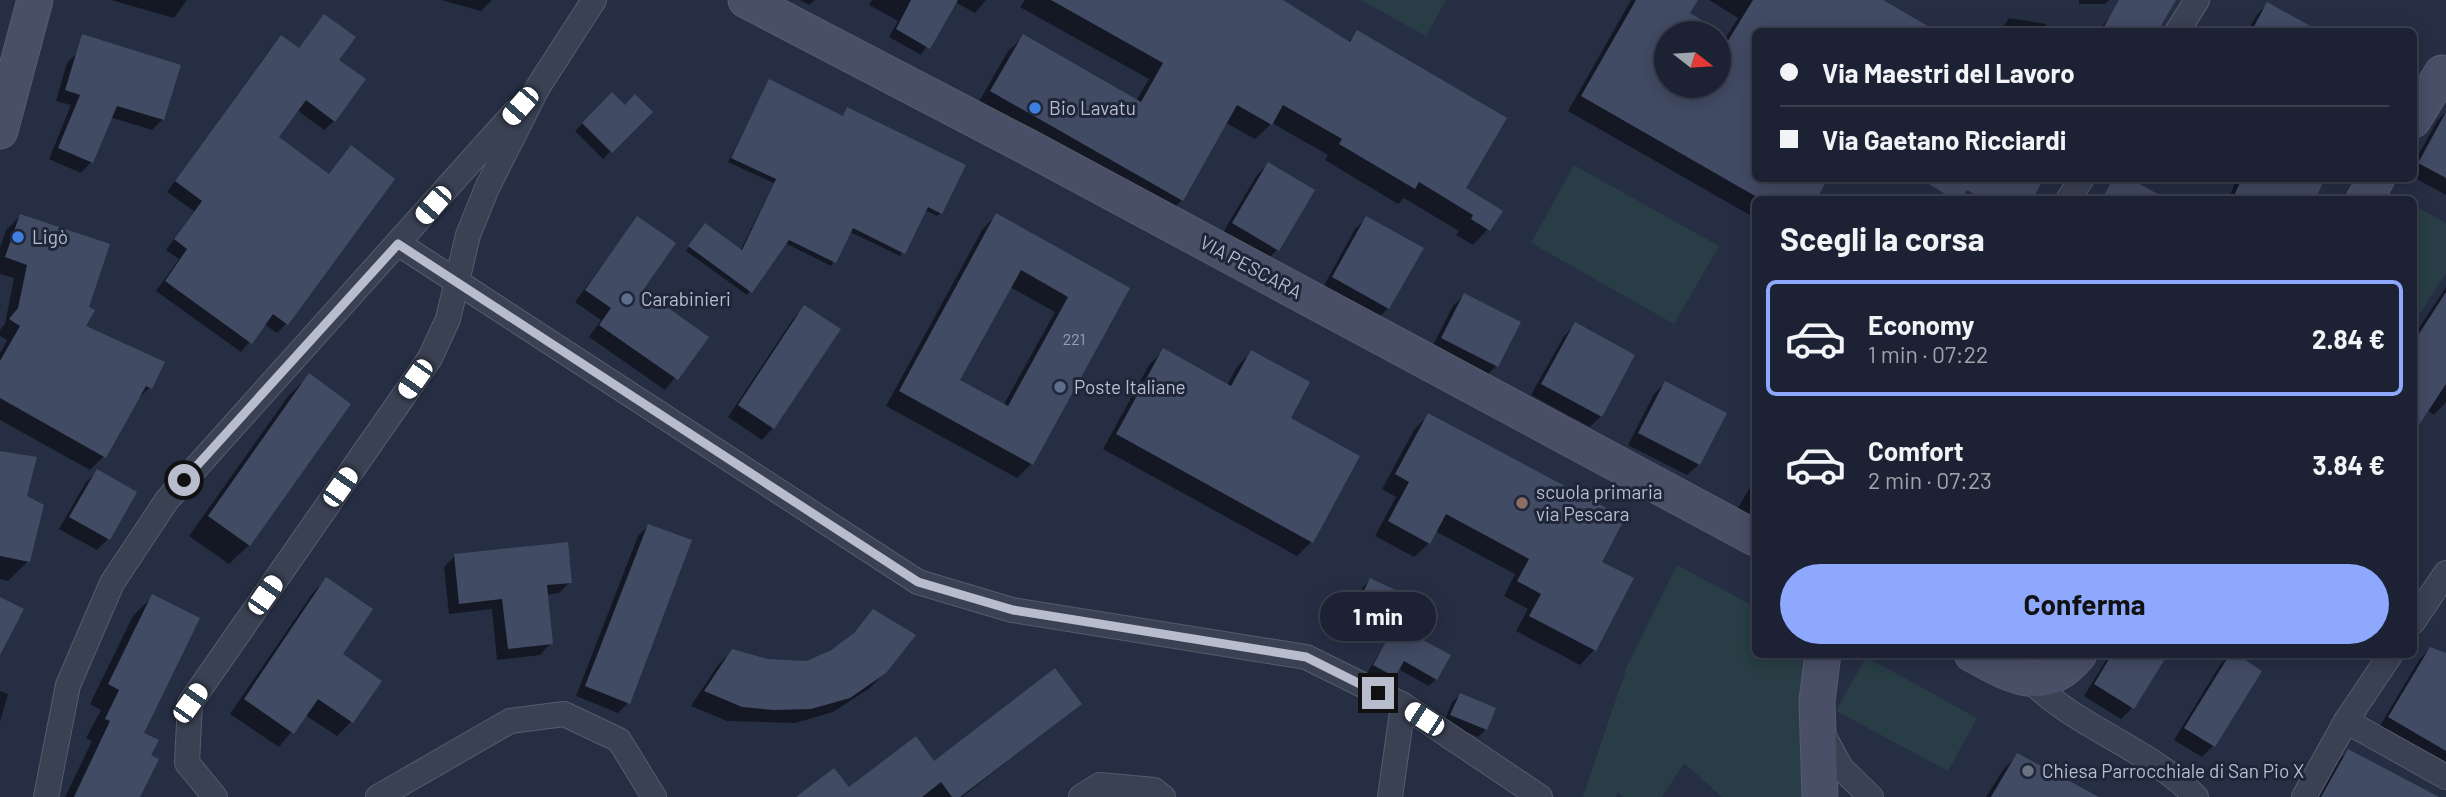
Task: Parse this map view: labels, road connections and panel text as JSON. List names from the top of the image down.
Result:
{
  "streets": {
    "street": ["VIA PESCARA"]
  },
  "places": [
    "Bio Lavatu",
    "Ligò",
    "Carabinieri",
    "Poste Italiane",
    "scuola primaria via Pescara",
    "Chiesa Parrocchiale di San Pio X"
  ],
  "house_numbers": ["221"],
  "north": "right",
  "page": {
    "banner": ["Via Maestri del Lavoro", "Via Gaetano Ricciardi"],
    "heading": "Scegli la corsa",
    "list": [
      {
        "name": "Economy",
        "note": "1 min · 07:22",
        "value": "2.84 €"
      },
      {
        "name": "Comfort",
        "note": "2 min · 07:23",
        "value": "3.84 €"
      }
    ],
    "buttons": "Conferma",
    "bubble": "1 min"
  }
}
